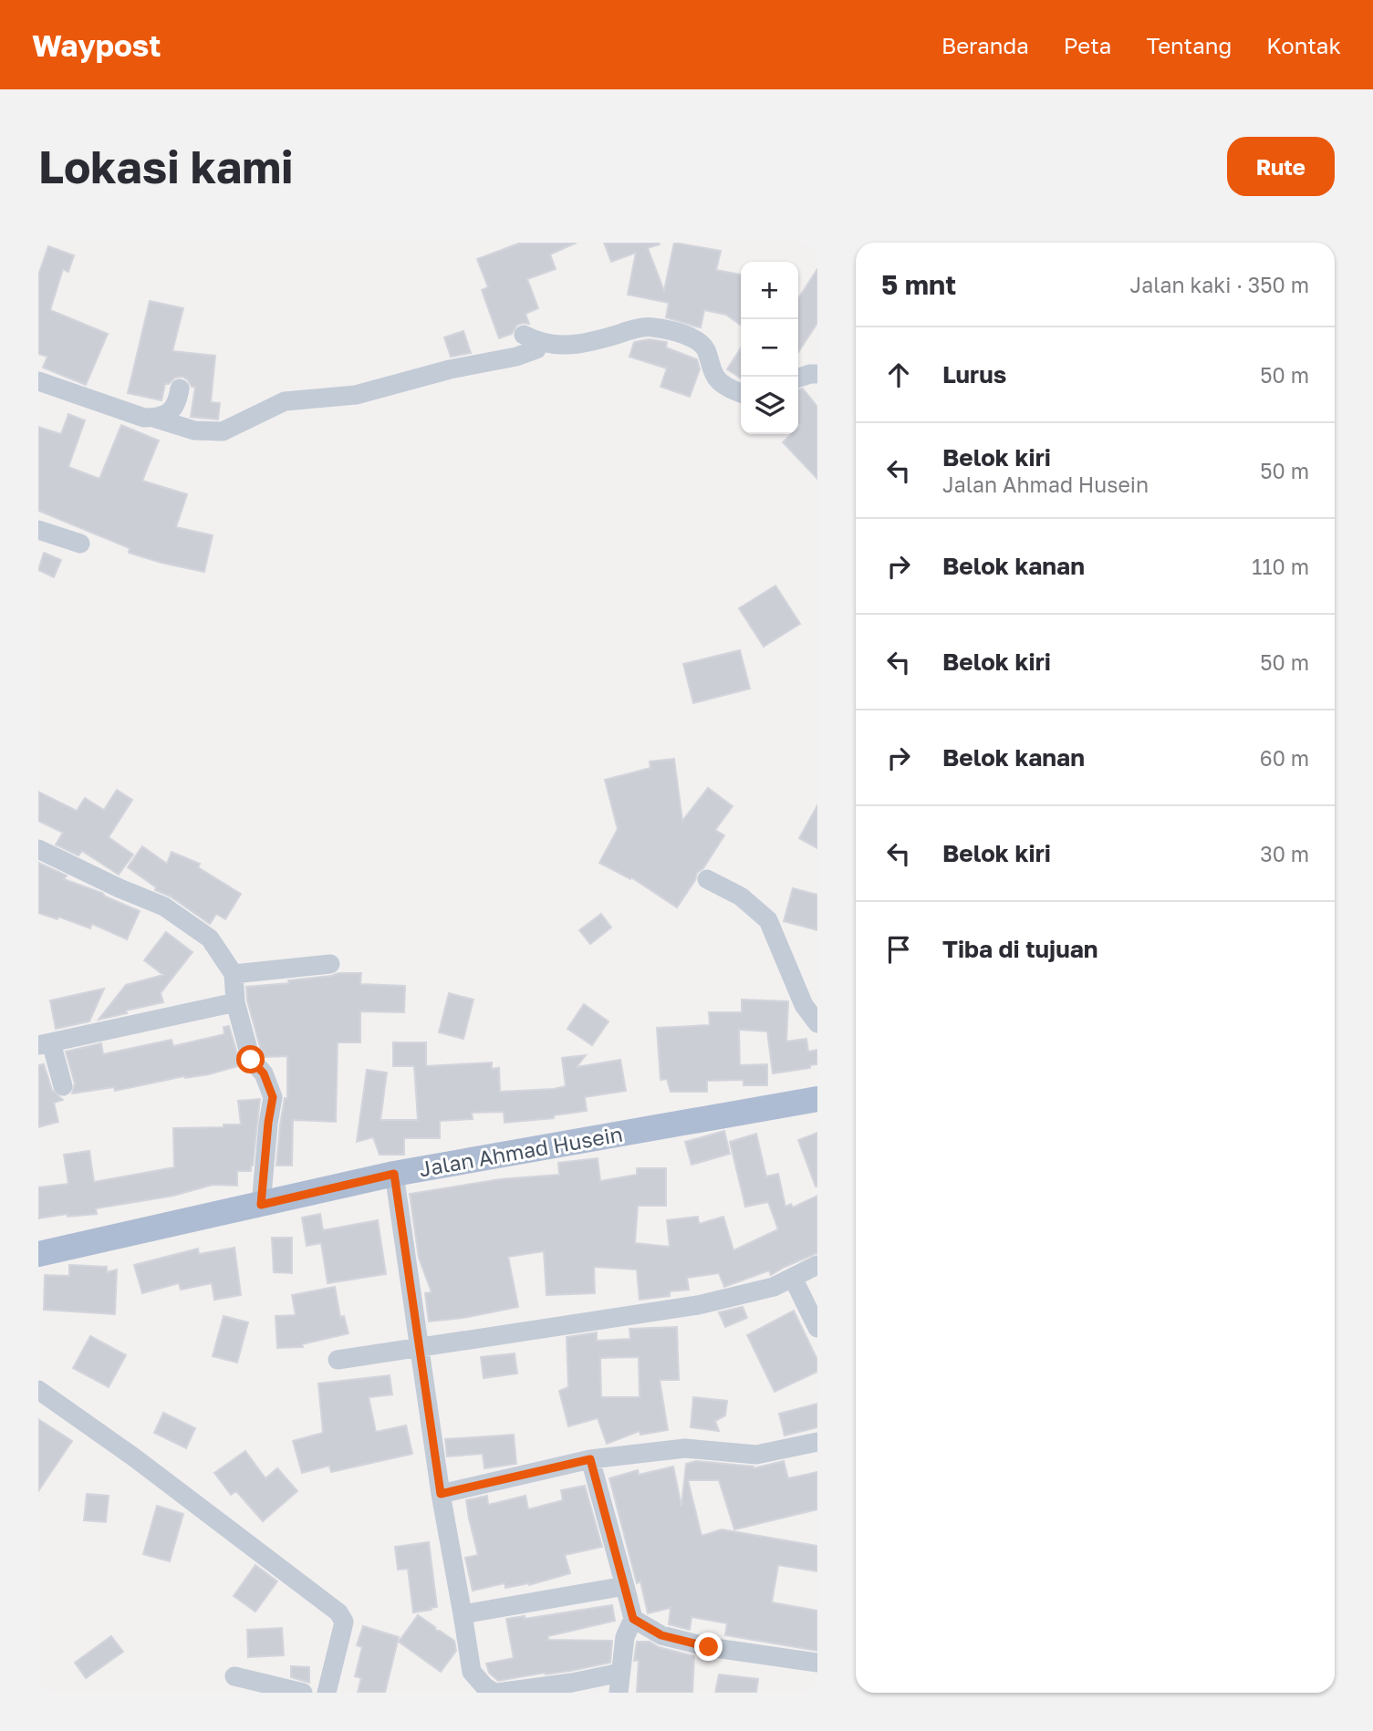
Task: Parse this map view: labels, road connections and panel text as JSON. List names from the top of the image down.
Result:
{
  "streets": {
    "main road": ["Jalan Ahmad Husein"]
  },
  "page": {
    "header": "Waypost",
    "nav": [
      "Beranda",
      "Peta",
      "Tentang",
      "Kontak"
    ],
    "buttons": "Rute",
    "title": "Lokasi kami",
    "heading": ["5 mnt", "Jalan kaki · 350 m"],
    "map_buttons": ["+", "−"],
    "list": [
      ["Lurus", "50 m"],
      ["Belok kiri", "Jalan Ahmad Husein", "50 m"],
      ["Belok kanan", "110 m"],
      ["Belok kiri", "50 m"],
      ["Belok kanan", "60 m"],
      ["Belok kiri", "30 m"],
      "Tiba di tujuan"
    ]
  }
}
